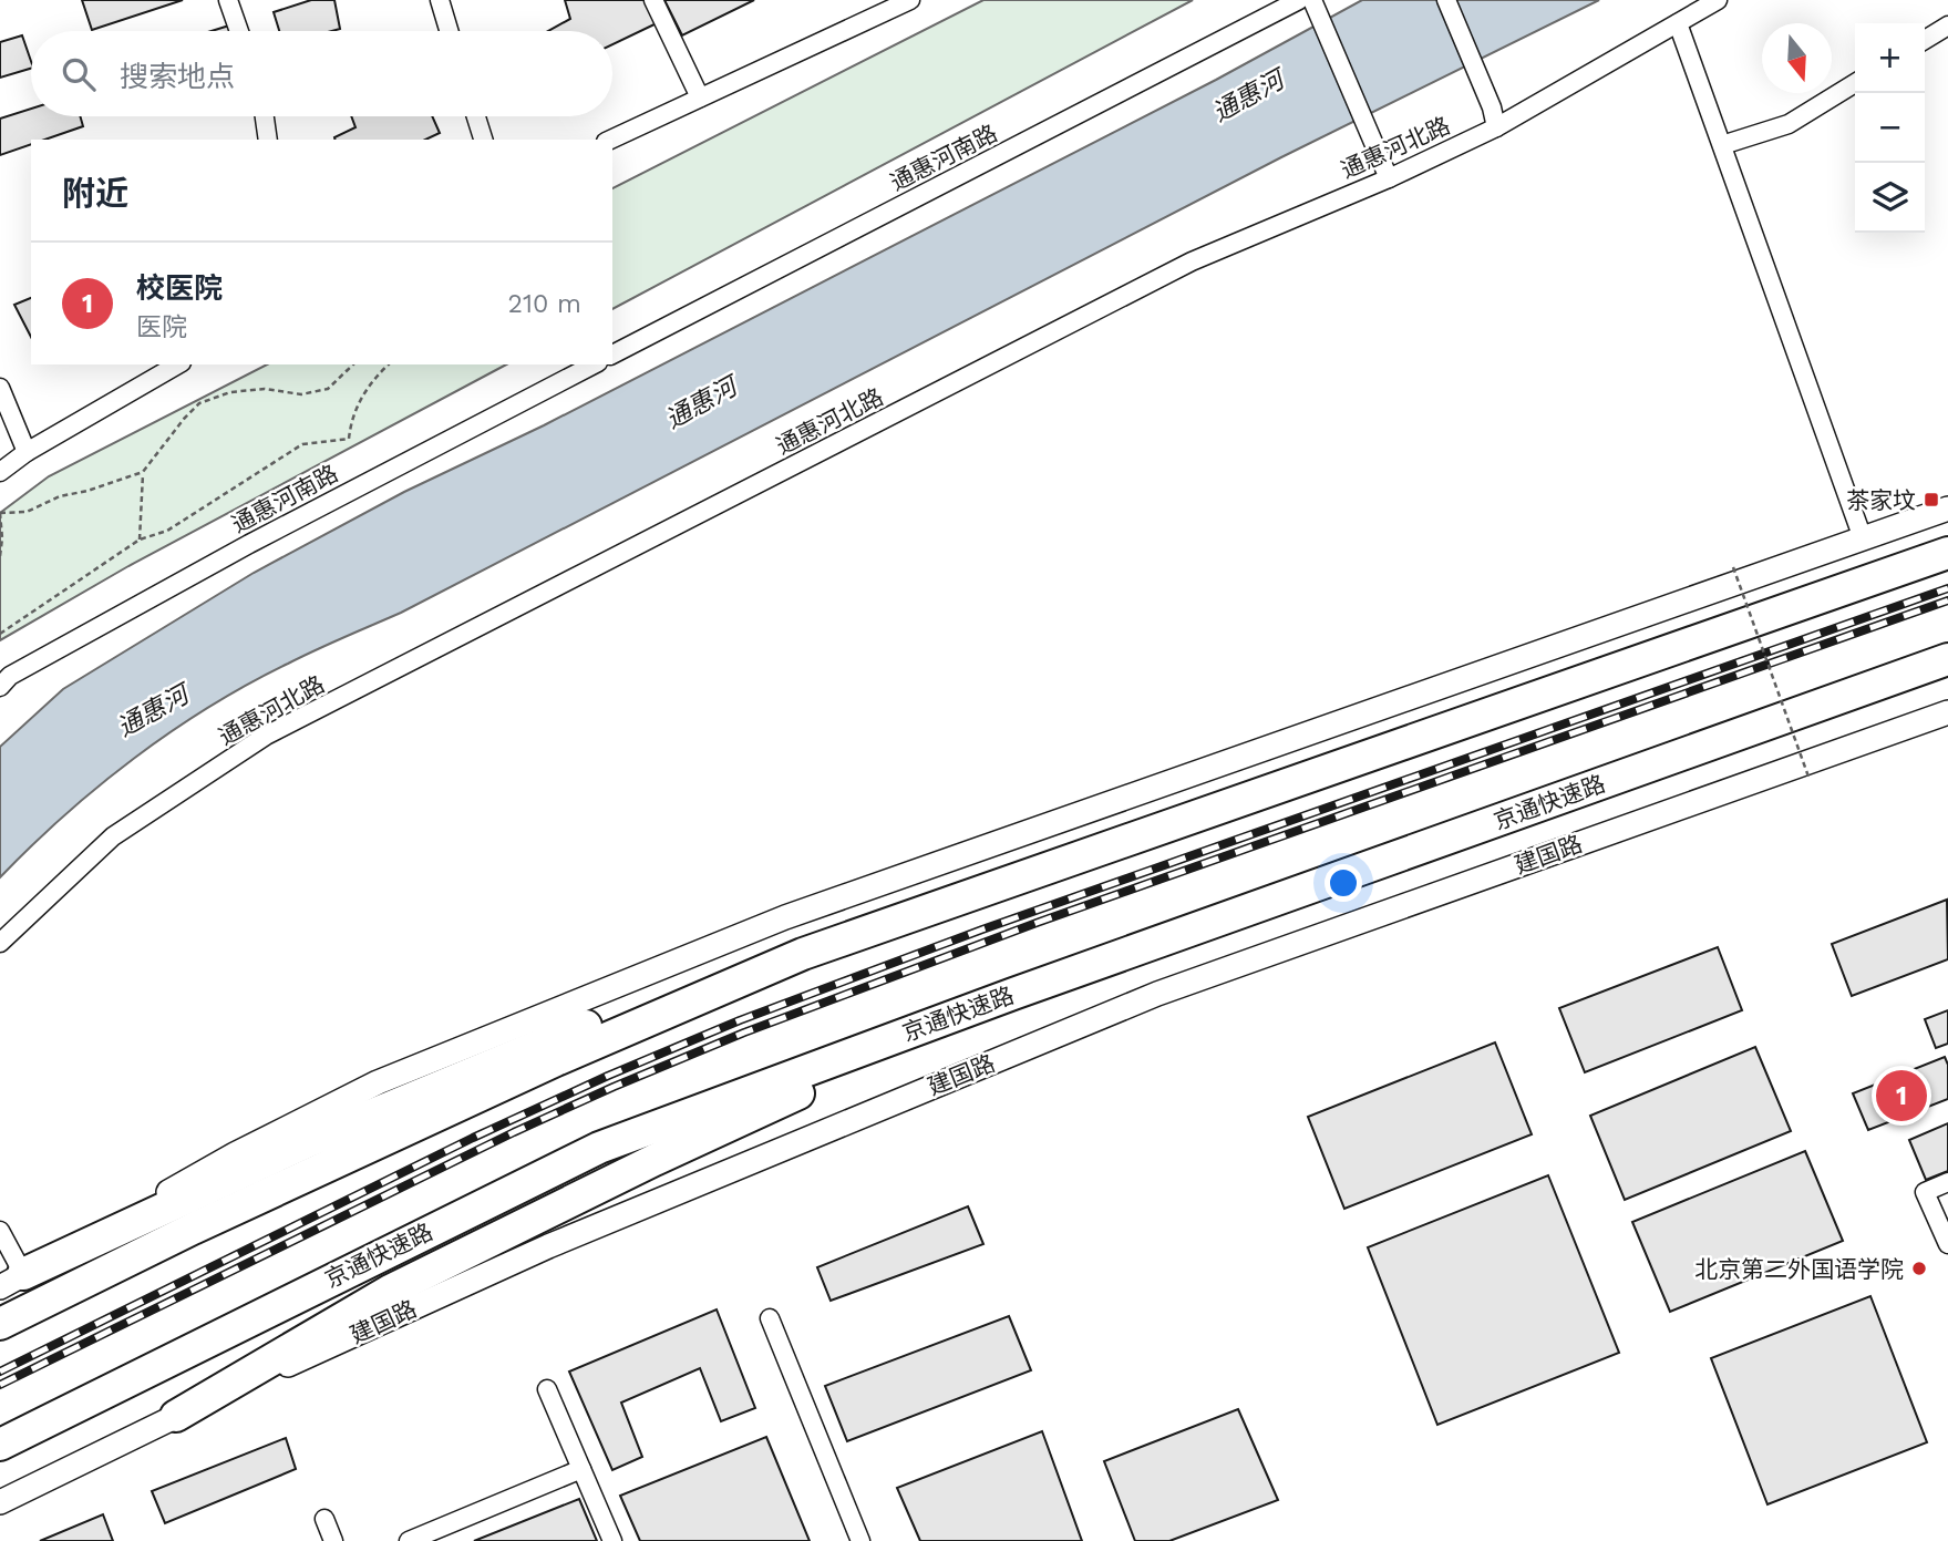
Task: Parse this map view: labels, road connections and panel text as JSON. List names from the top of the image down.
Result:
{
  "streets": {
    "highway": ["京通快速路"],
    "main road": ["建国路"],
    "street": ["通惠河北路", "通惠河南路"]
  },
  "water": ["通惠河"],
  "places": {
    "transit": ["茶家坟"],
    "other": ["北京第二外国语学院"]
  },
  "north": "bottom",
  "page": {
    "map_buttons": ["+", "−"],
    "search": "搜索地点",
    "heading": "附近",
    "list": [
      {
        "mark": "1",
        "name": "校医院",
        "note": "医院",
        "value": "210 m"
      }
    ],
    "pins": "1"
  }
}
